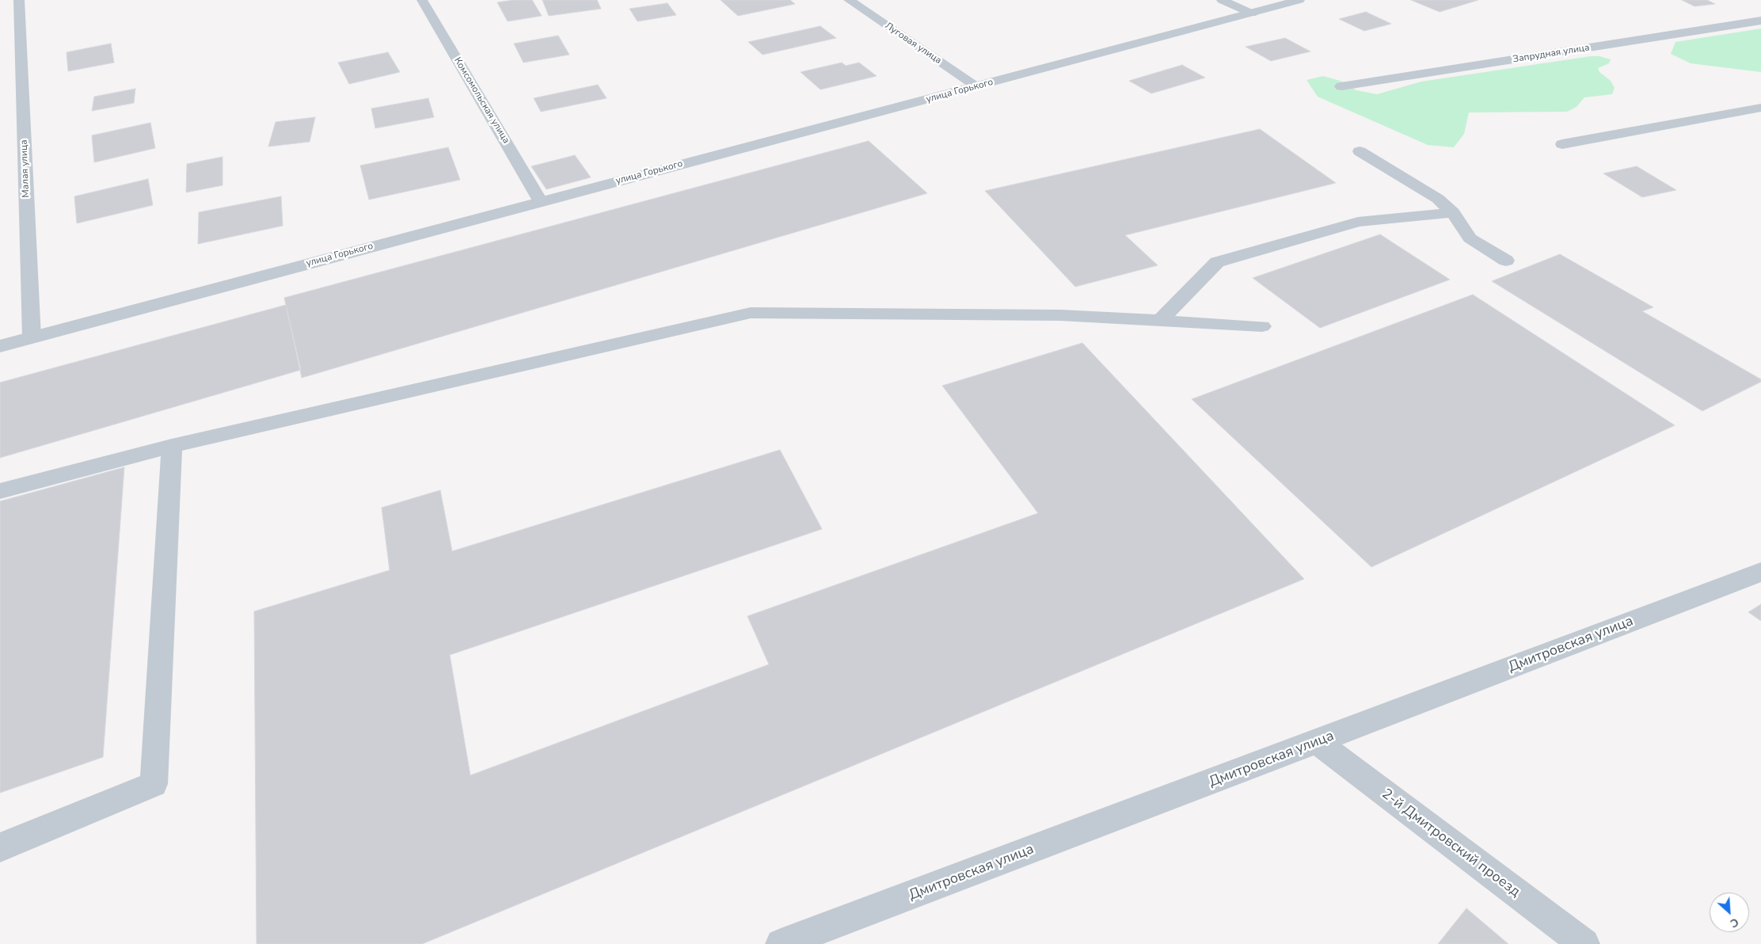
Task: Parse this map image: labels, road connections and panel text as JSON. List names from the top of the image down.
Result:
{
  "streets": {
    "street": [
      "Луговая улица",
      "Запрудная улица",
      "улица Горького",
      "Комсомольская улица",
      "Малая улица",
      "Дмитровская улица",
      "2-й Дмитровский проезд"
    ]
  },
  "crossings": [
    ["Луговая улица", "улица Горького"],
    ["улица Горького", "Комсомольская улица"],
    ["улица Горького", "Малая улица"],
    ["Дмитровская улица", "2-й Дмитровский проезд"]
  ],
  "north": "bottom right"
}
